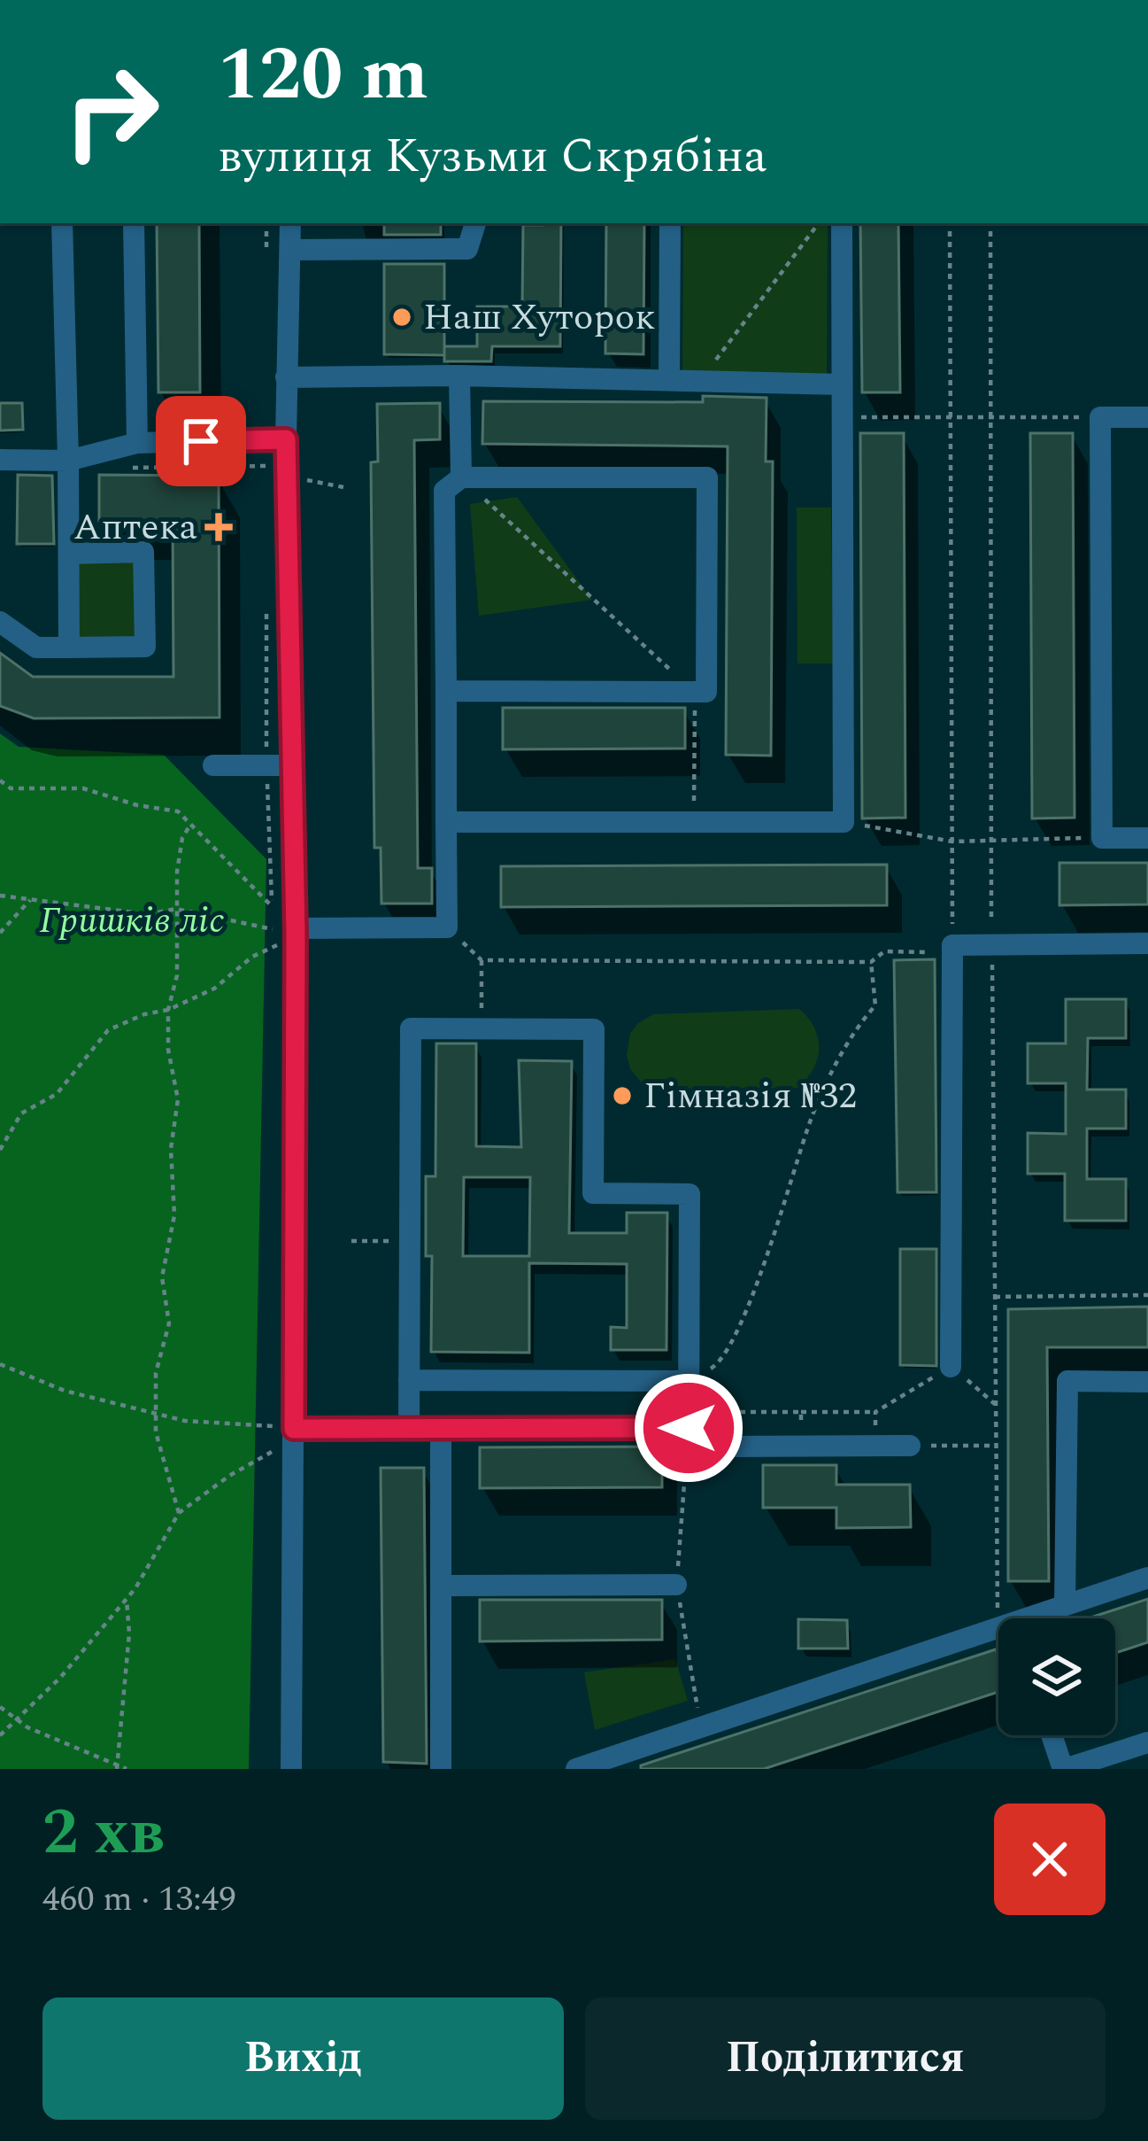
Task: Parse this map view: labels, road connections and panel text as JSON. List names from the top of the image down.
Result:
{
  "parks": ["Гришків ліс"],
  "places": {
    "other": ["Наш Хуторок", "Гімназія №32"],
    "health": ["Аптека"]
  },
  "page": {
    "turn": ["120 m", "вулиця Кузьми Скрябіна"],
    "heading": ["2 хв", "460 m · 13:49"],
    "buttons": ["Вихід", "Поділитися"]
  }
}
